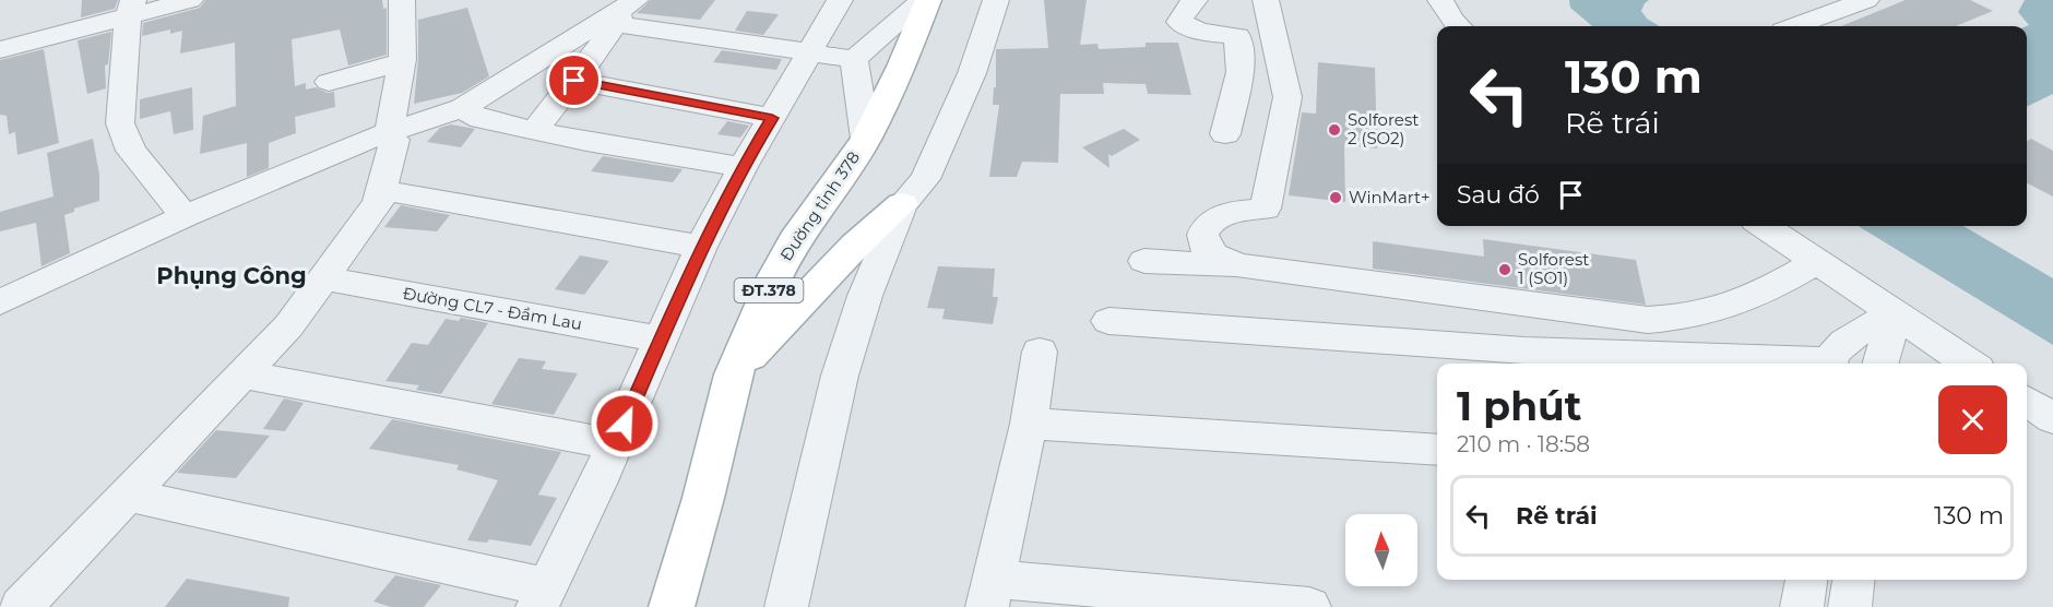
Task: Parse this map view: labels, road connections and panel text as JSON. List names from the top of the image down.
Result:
{
  "streets": {
    "main road": ["Đường tỉnh 378", "ĐT.378"],
    "street": ["Đường CL7 - Đầm Lau"]
  },
  "districts": ["Phụng Công"],
  "places": ["Solforest 2 (SO2)", "WinMart+", "Solforest 1 (SO1)"],
  "north": "top",
  "page": {
    "turn": ["130 m", "Rẽ trái"],
    "then": "Sau đó",
    "heading": ["1 phút", "210 m · 18:58"],
    "list": [
      {
        "name": "Rẽ trái",
        "value": "130 m"
      }
    ]
  }
}
